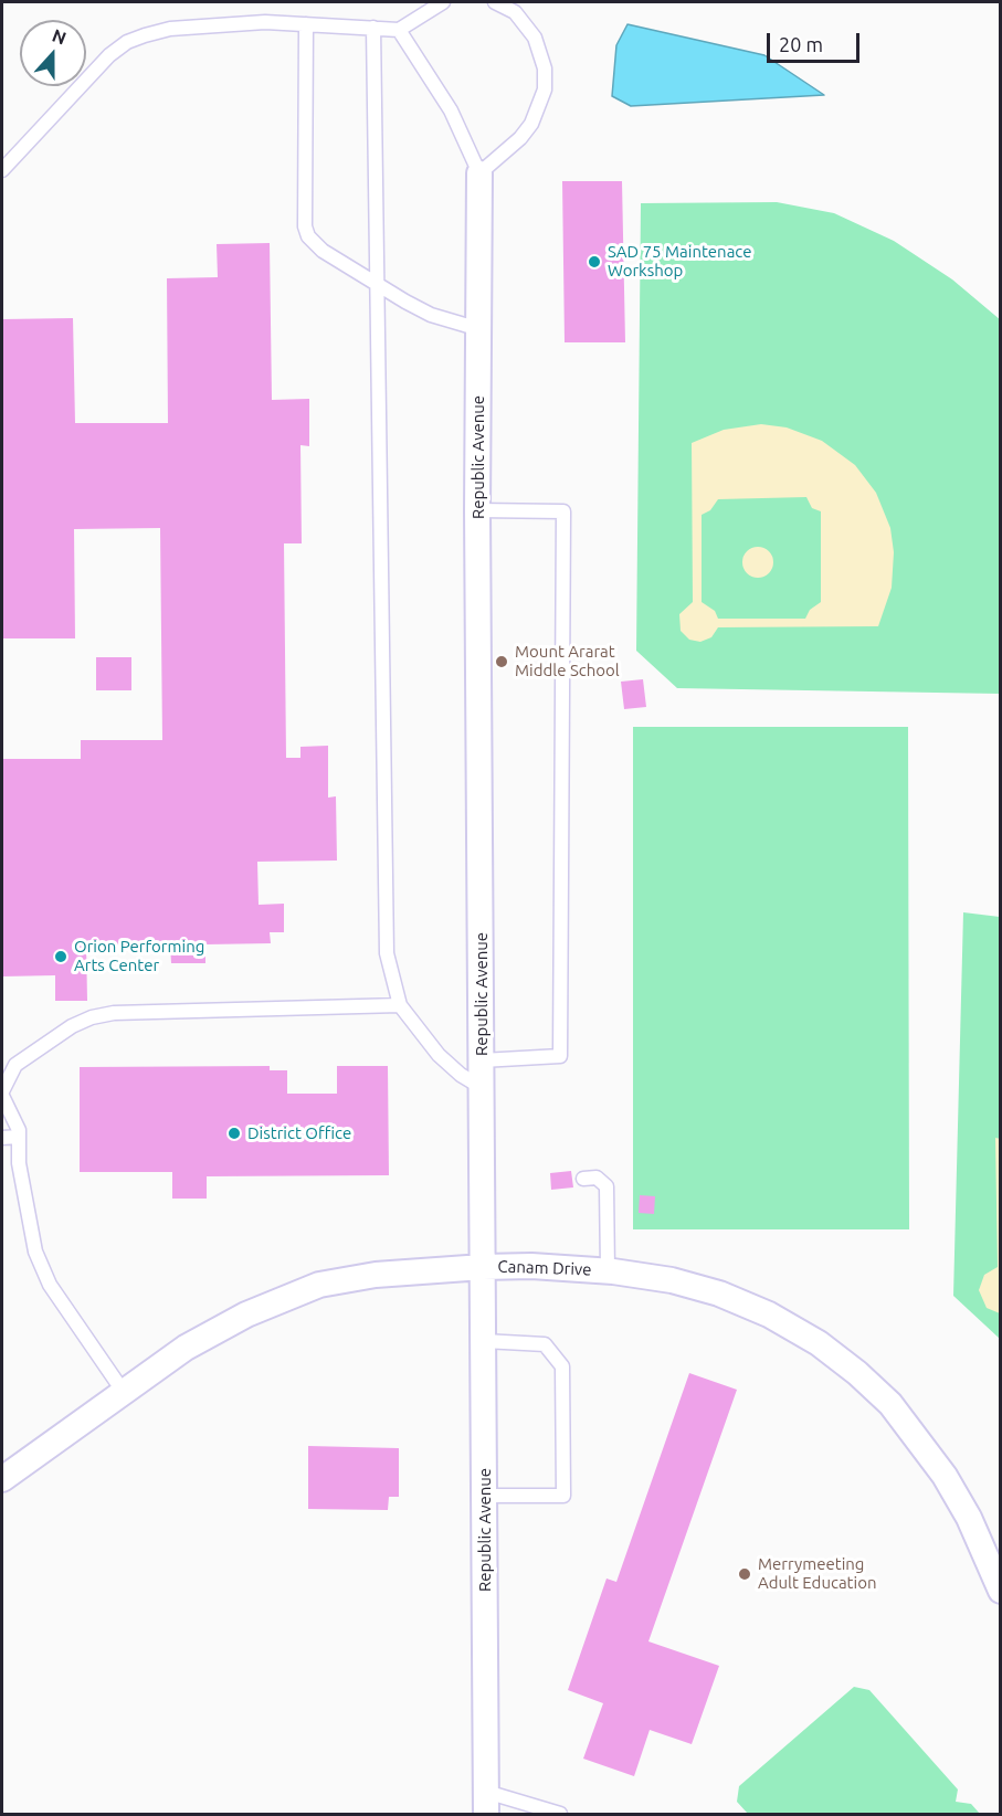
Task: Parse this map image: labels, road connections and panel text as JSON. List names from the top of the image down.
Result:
{
  "streets": {
    "street": ["Republic Avenue", "Canam Drive"]
  },
  "crossings": [
    ["Republic Avenue", "Canam Drive"]
  ],
  "places": [
    "SAD 75 Maintenace Workshop",
    "Mount Ararat Middle School",
    "Orion Performing Arts Center",
    "District Office",
    "Merrymeeting Adult Education"
  ],
  "scale_bar": "20 m",
  "north": "top"
}
